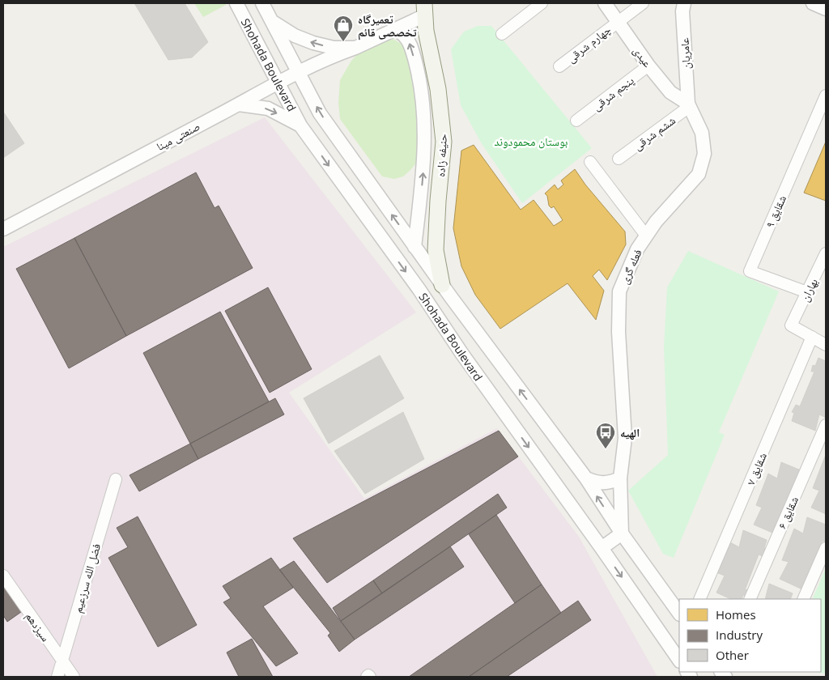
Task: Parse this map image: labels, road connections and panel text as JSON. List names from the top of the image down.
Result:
{
  "streets": {
    "main road": ["حنیفه زاده"],
    "street": [
      "چهارم شرقی",
      "عامریان",
      "عیدی",
      "Shohada Boulevard",
      "پنجم شرقی",
      "ششم شرقی",
      "صنعتی مینا",
      "شقایق ۹",
      "فعله گری",
      "بهاران",
      "شقایق ۷",
      "شقایق ۶",
      "فضل الله سرزعیم",
      "سیزدهم"
    ]
  },
  "crossings": [
    ["چهارم شرقی", "عیدی"],
    ["عامریان", "عیدی"],
    ["عامریان", "ششم شرقی"],
    ["عامریان", "فعله گری"],
    ["عیدی", "پنجم شرقی"],
    ["عیدی", "ششم شرقی"],
    ["عیدی", "فعله گری"],
    ["Shohada Boulevard", "صنعتی مینا"],
    ["Shohada Boulevard", "حنیفه زاده"],
    ["Shohada Boulevard", "فعله گری"],
    ["ششم شرقی", "فعله گری"],
    ["صنعتی مینا", "حنیفه زاده"],
    ["شقایق ۹", "بهاران"],
    ["بهاران", "شقایق ۷"],
    ["فضل الله سرزعیم", "سیزدهم"]
  ],
  "parks": ["بوستان محمودوند"],
  "places": {
    "shop": ["تعمیرگاه تخصصی قائم"],
    "bus stop": ["الهیه"]
  },
  "legend": ["Homes", "Industry", "Other"]
}
